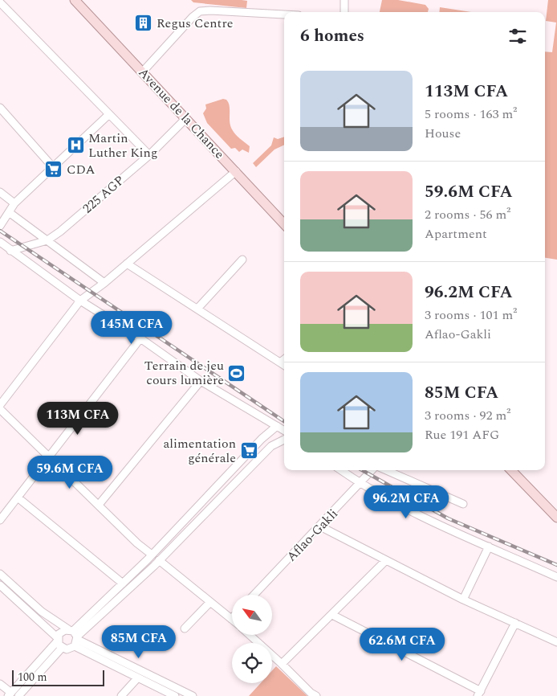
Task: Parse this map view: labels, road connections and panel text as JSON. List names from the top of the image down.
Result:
{
  "streets": {
    "main road": ["Avenue de la Chance"],
    "street": ["225 AGP", "Aflao-Gakli"]
  },
  "crossings": [
    ["Avenue de la Chance", "225 AGP"]
  ],
  "places": {
    "building": ["Regus Centre"],
    "hospital": ["Martin Luther King"],
    "supermarket": ["CDA", "alimentation générale"],
    "sports": ["Terrain de jeu cours lumière"]
  },
  "scale_bar": "100 m",
  "north": "top left",
  "page": {
    "heading": "6 homes",
    "list": [
      {
        "name": "113M CFA",
        "note": "5 rooms · 163 m² · House"
      },
      {
        "name": "59.6M CFA",
        "note": "2 rooms · 56 m² · Apartment"
      },
      {
        "name": "96.2M CFA",
        "note": "3 rooms · 101 m² · Aflao-Gakli"
      },
      {
        "name": "85M CFA",
        "note": "3 rooms · 92 m² · Rue 191 AFG"
      }
    ],
    "price": [
      "145M CFA",
      "113M CFA",
      "59.6M CFA",
      "96.2M CFA",
      "85M CFA",
      "62.6M CFA"
    ],
    "scale": "100 m"
  }
}
